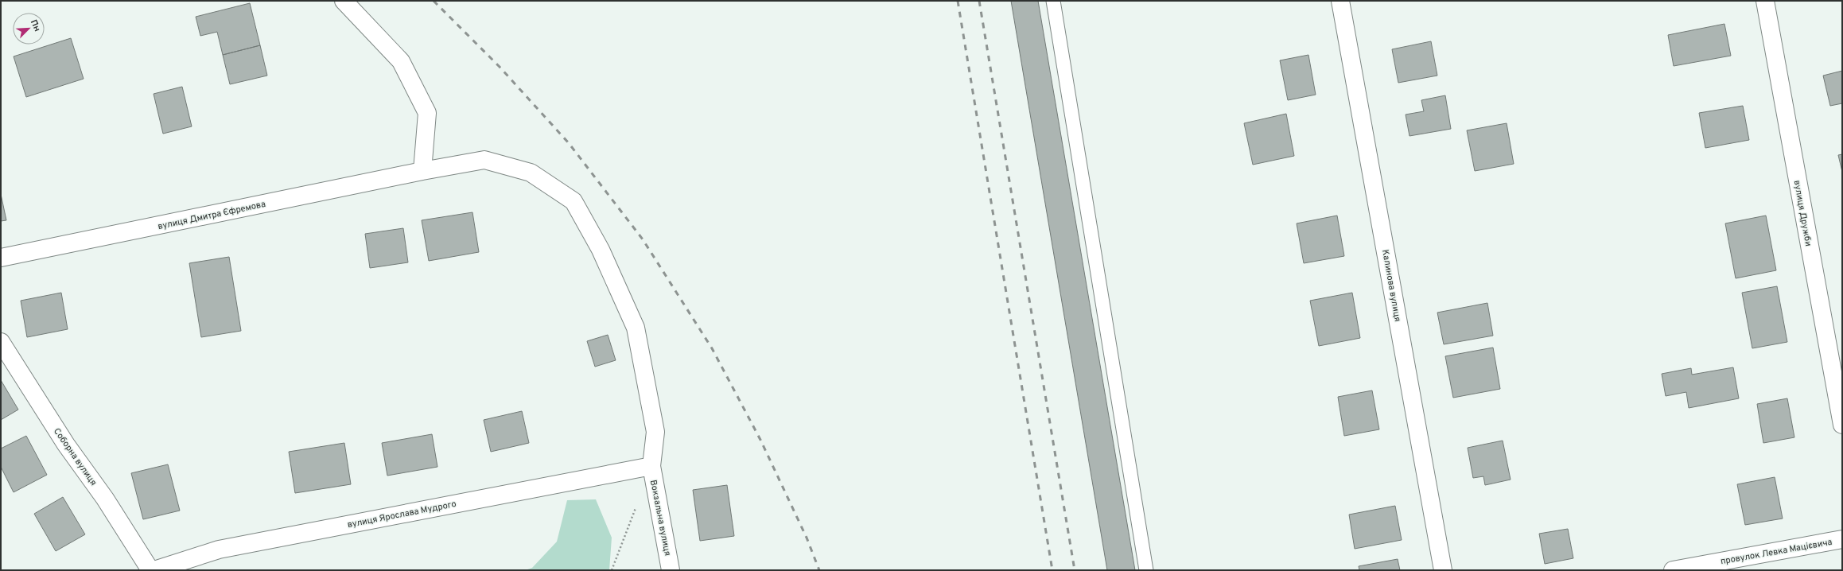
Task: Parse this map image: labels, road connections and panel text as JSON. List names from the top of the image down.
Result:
{
  "streets": {
    "street": [
      "вулиця Дружби",
      "вулиця Дмитра Єфремова",
      "Калинова вулиця",
      "Соборна вулиця",
      "вулиця Ярослава Мудрого",
      "Вокзальна вулиця",
      "провулок Левка Мацієвича"
    ]
  },
  "crossings": [
    ["вулиця Дмитра Єфремова", "вулиця Ярослава Мудрого"],
    ["вулиця Дмитра Єфремова", "Вокзальна вулиця"],
    ["вулиця Ярослава Мудрого", "Вокзальна вулиця"]
  ],
  "north": "top right"
}
